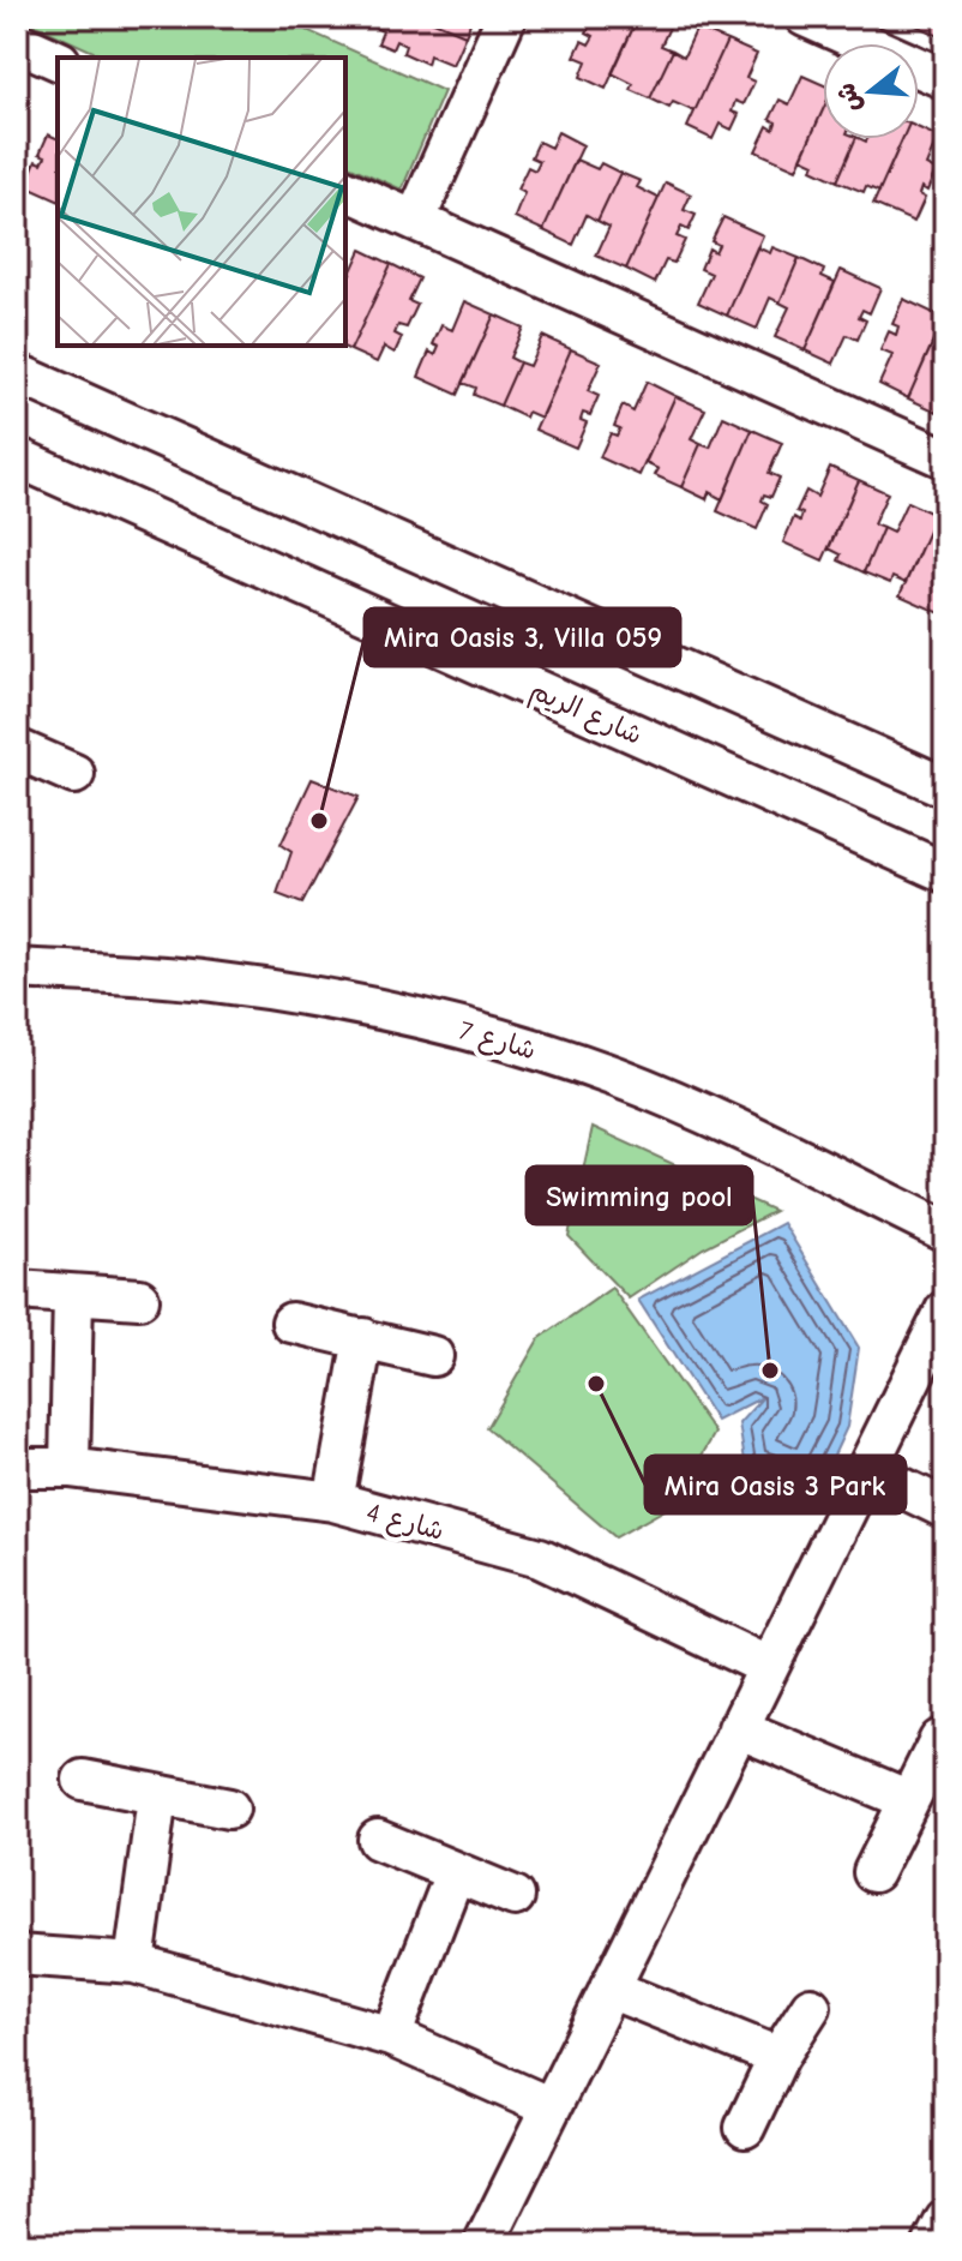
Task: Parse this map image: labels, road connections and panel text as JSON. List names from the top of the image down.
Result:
{
  "streets": {
    "street": ["شارع الريم", "شارع 7", "شارع 4"]
  },
  "places": ["Mira Oasis 3, Villa 059", "Swimming pool", "Mira Oasis 3 Park"],
  "north": "left"
}
